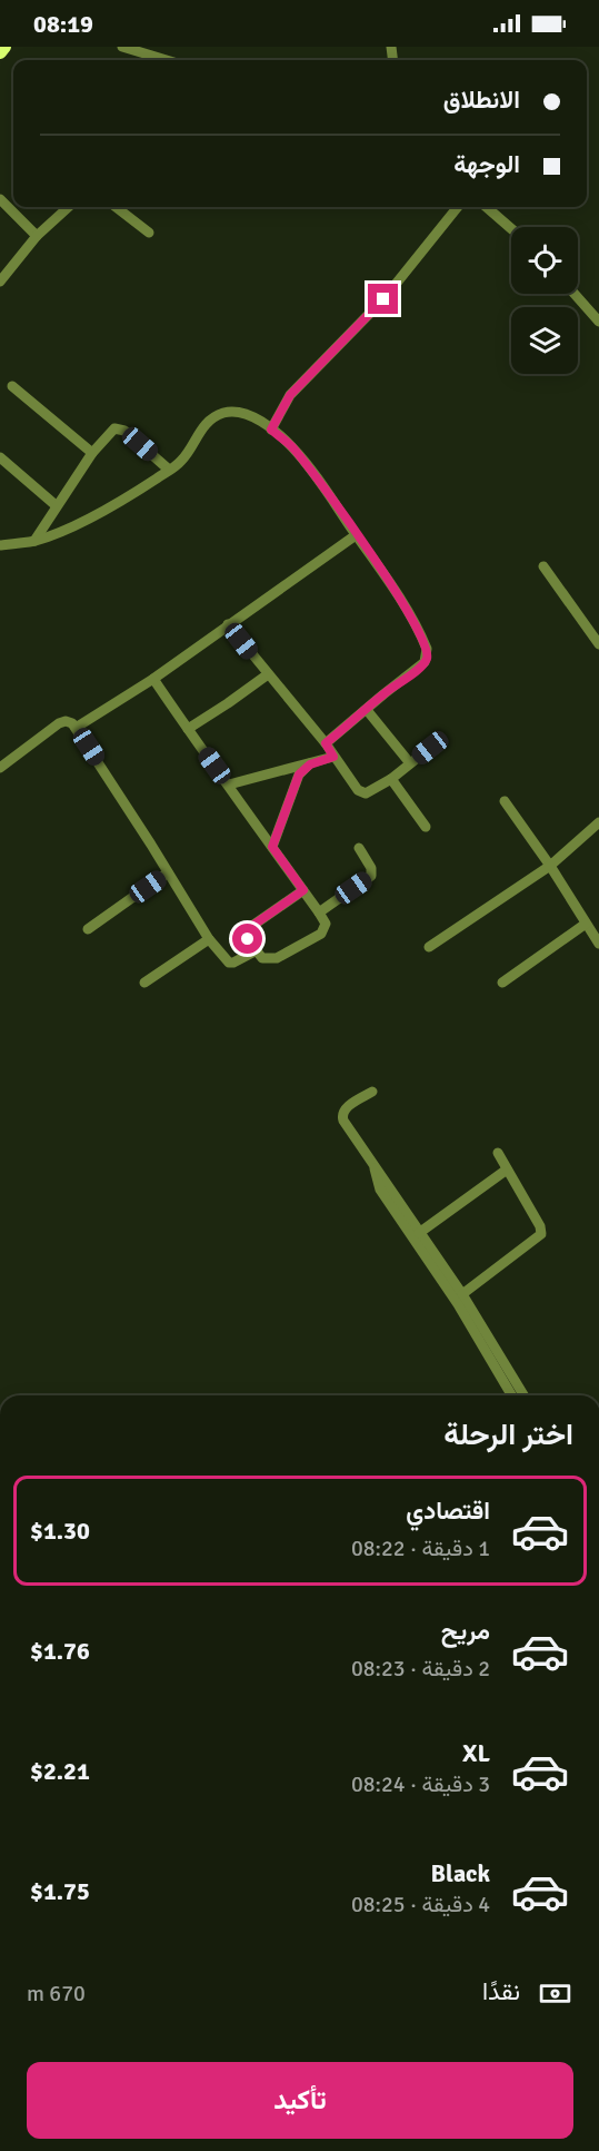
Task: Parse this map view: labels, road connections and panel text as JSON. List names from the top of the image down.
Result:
{
  "page": {
    "status": "08:19",
    "banner": ["الانطلاق", "الوجهة"],
    "heading": "اختر الرحلة",
    "list": [
      {
        "name": "اقتصادي",
        "note": "1 دقيقة · 08:22",
        "value": "$1.30"
      },
      {
        "name": "مريح",
        "note": "2 دقيقة · 08:23",
        "value": "$1.76"
      },
      {
        "name": "XL",
        "note": "3 دقيقة · 08:24",
        "value": "$2.21"
      },
      {
        "name": "Black",
        "note": "4 دقيقة · 08:25",
        "value": "$1.75"
      }
    ],
    "pay": ["نقدًا", "670 m"],
    "buttons": "تأكيد"
  }
}
